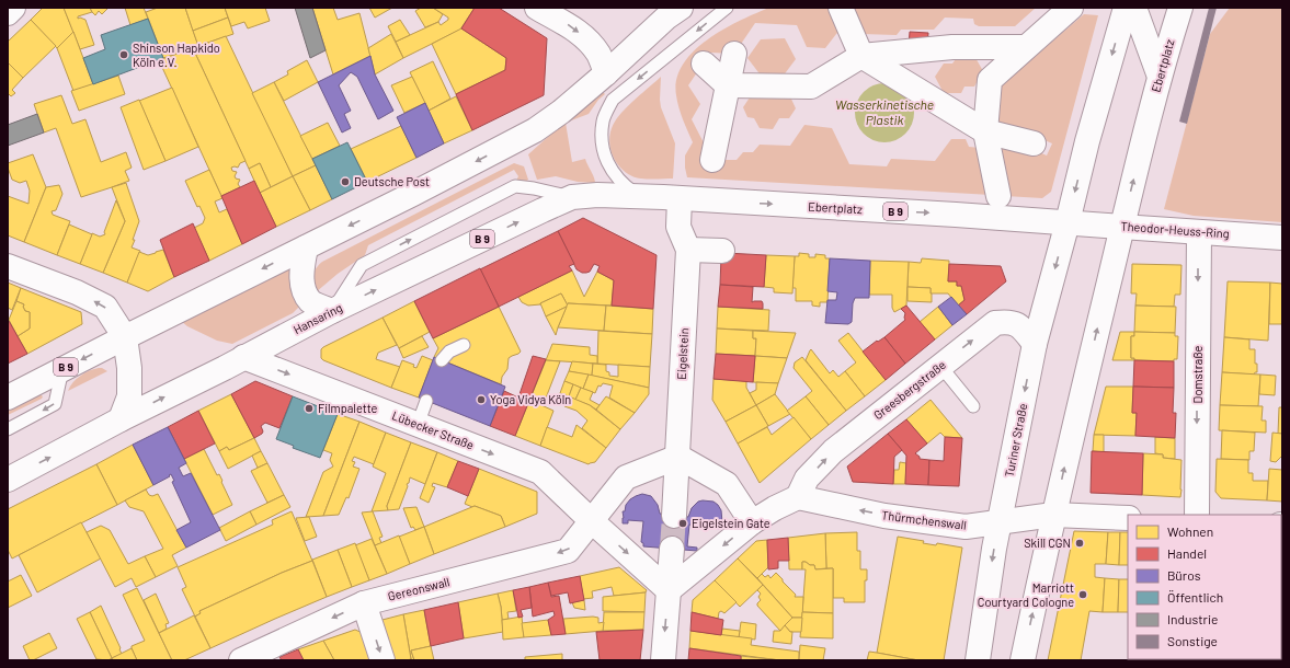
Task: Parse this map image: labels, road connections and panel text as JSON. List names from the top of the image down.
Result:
{
  "streets": {
    "street": [
      "Ebertplatz",
      "B 9",
      "Theodor-Heuss-Ring",
      "Hansaring",
      "Eigelstein",
      "Domstraße",
      "Greesbergstraße",
      "Lübecker Straße",
      "Turiner Straße",
      "Thürmchenswall",
      "Gereonswall"
    ]
  },
  "crossings": [
    ["Ebertplatz", "Theodor-Heuss-Ring"],
    ["Ebertplatz", "Hansaring"],
    ["Ebertplatz", "Eigelstein"],
    ["Ebertplatz", "Turiner Straße"],
    ["Theodor-Heuss-Ring", "Domstraße"],
    ["Theodor-Heuss-Ring", "Turiner Straße"],
    ["Hansaring", "Lübecker Straße"],
    ["Greesbergstraße", "Turiner Straße"],
    ["Greesbergstraße", "Thürmchenswall"],
    ["Lübecker Straße", "Gereonswall"],
    ["Turiner Straße", "Thürmchenswall"]
  ],
  "one_way": [
    "Greesbergstraße",
    "Lübecker Straße",
    "Thürmchenswall",
    "Gereonswall"
  ],
  "water": ["Wasserkinetische Plastik"],
  "places": [
    "Shinson Hapkido Köln e.V.",
    "Deutsche Post",
    "Yoga Vidya Köln",
    "Filmpalette",
    "Eigelstein Gate",
    "Skill CGN",
    "Marriott Courtyard Cologne"
  ],
  "legend": [
    "Wohnen",
    "Handel",
    "Büros",
    "Öffentlich",
    "Industrie",
    "Sonstige"
  ]
}
